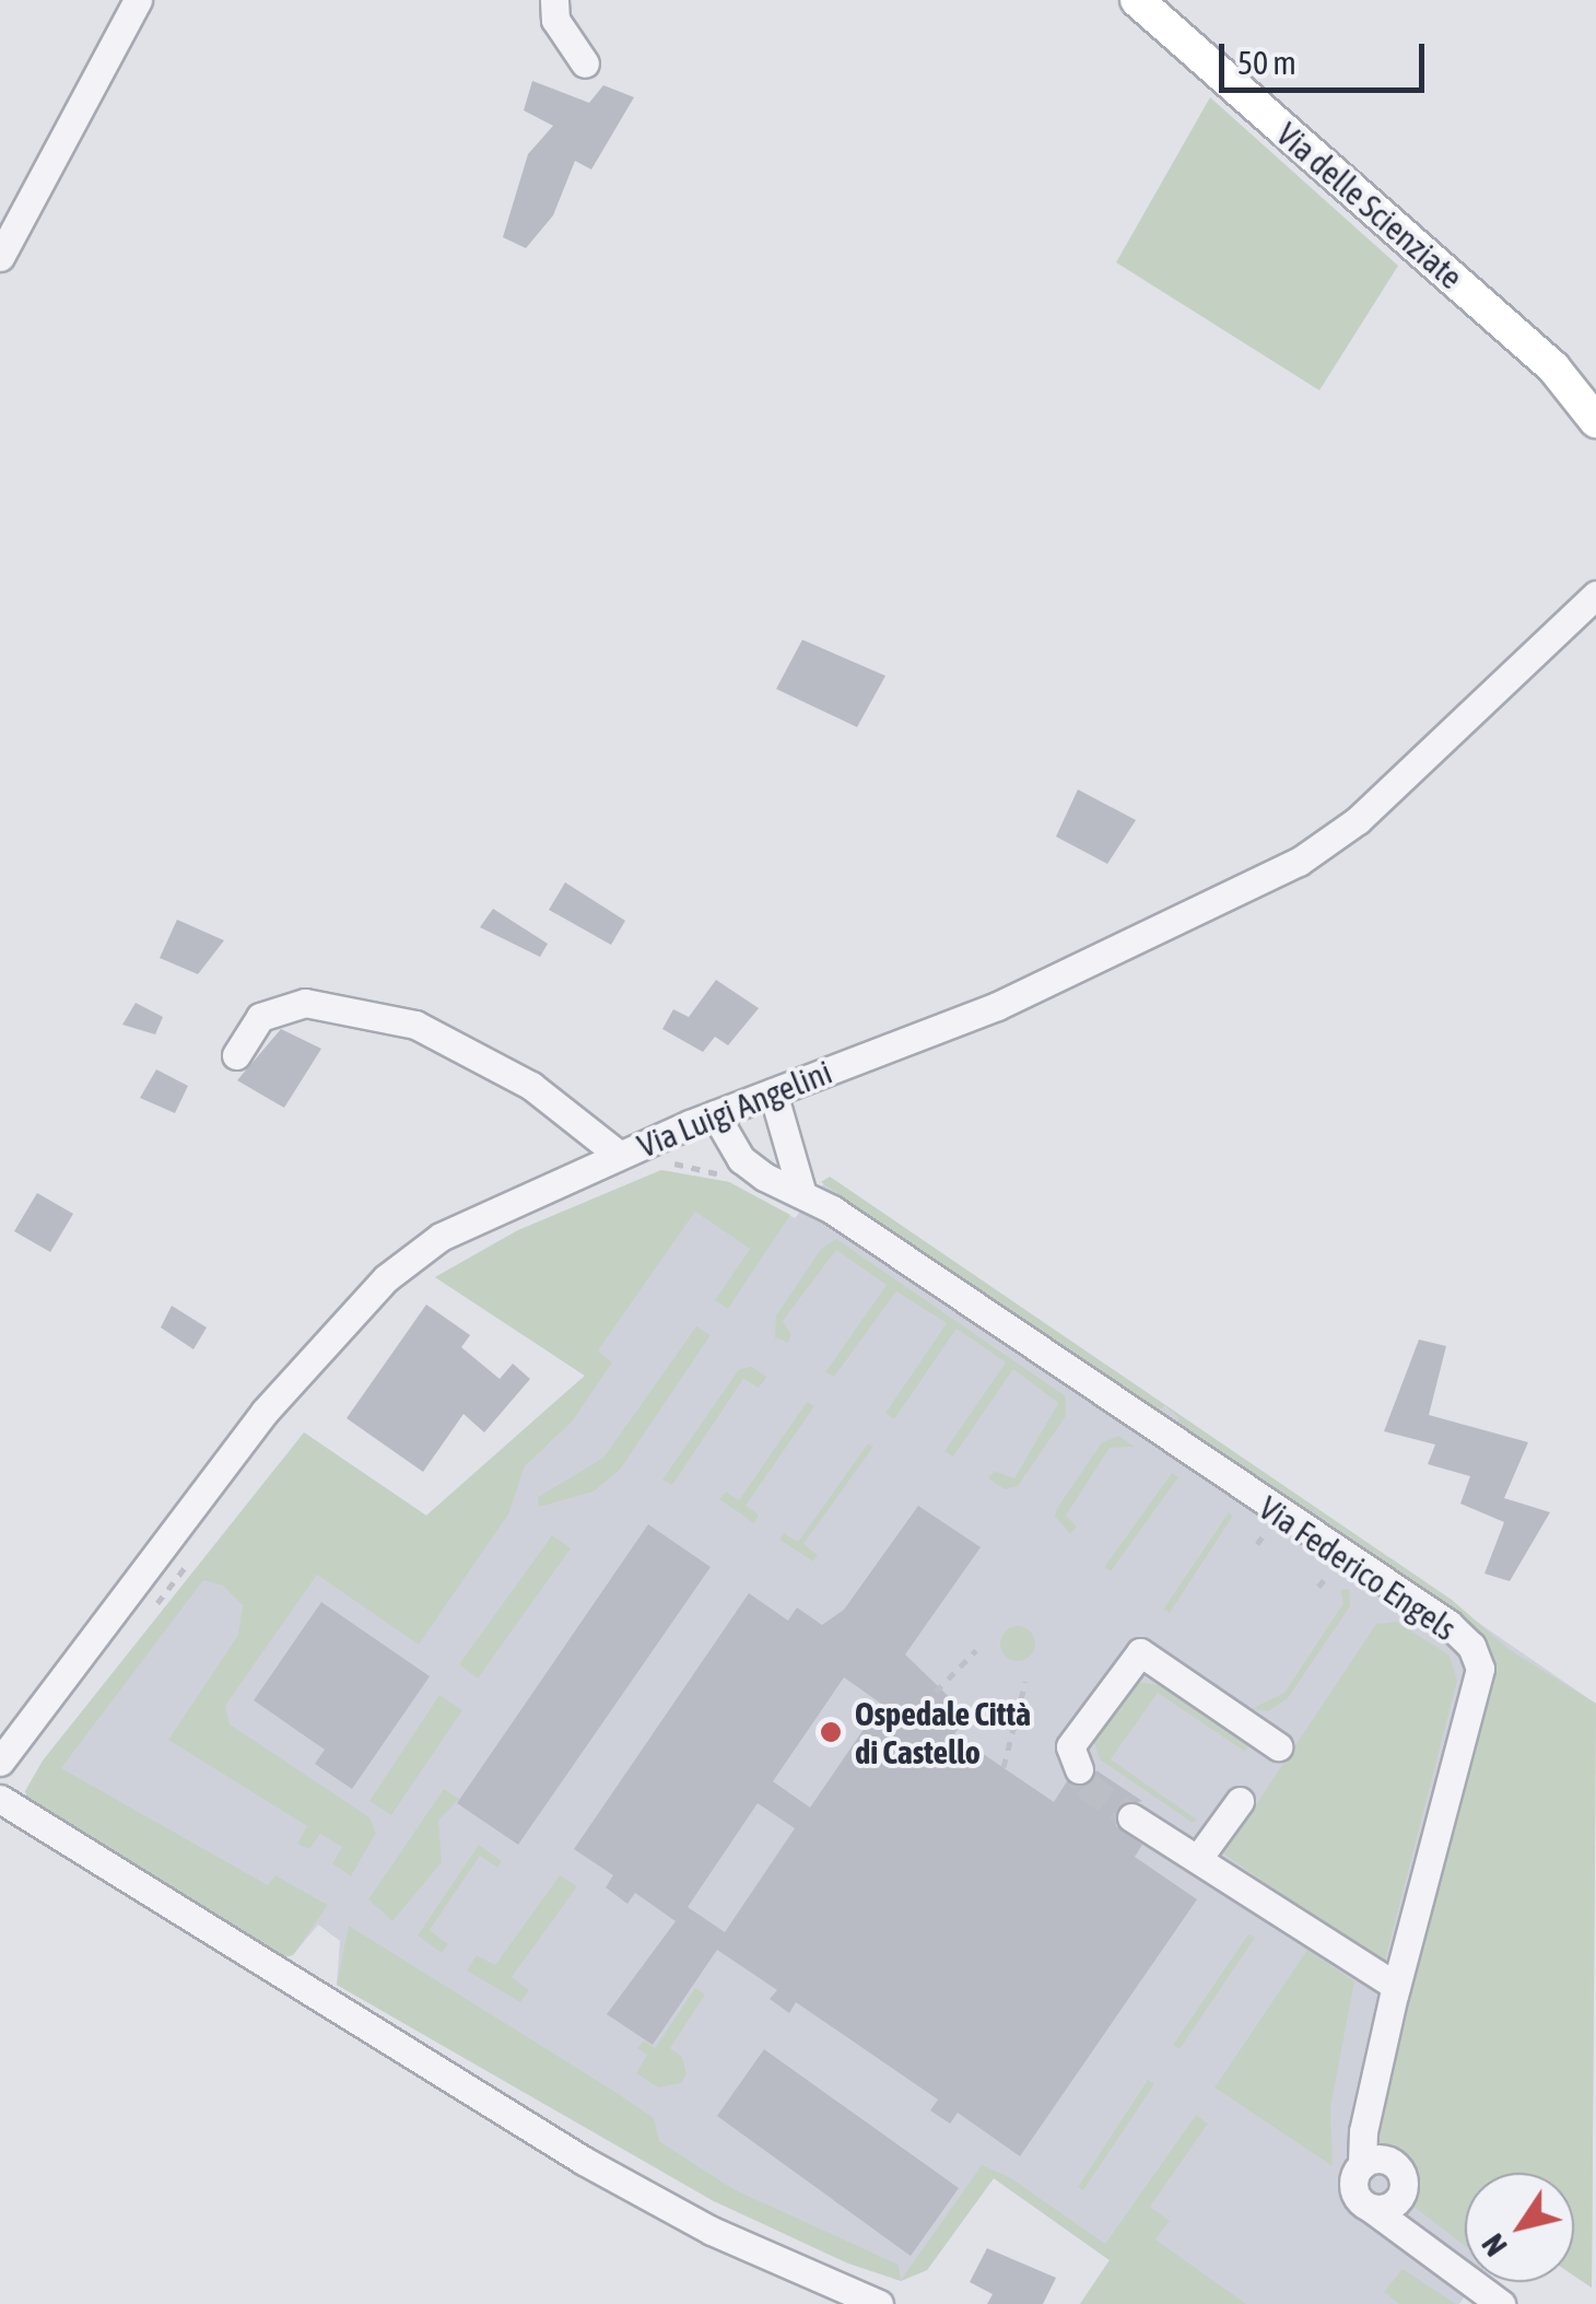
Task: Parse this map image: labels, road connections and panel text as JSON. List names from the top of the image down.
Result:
{
  "streets": {
    "main road": ["Via delle Scienziate"],
    "street": ["Via Luigi Angelini", "Via Federico Engels"]
  },
  "crossings": [
    ["Via Luigi Angelini", "Via Federico Engels"]
  ],
  "places": ["Ospedale Città di Castello"],
  "scale_bar": "50 m",
  "north": "bottom left"
}
